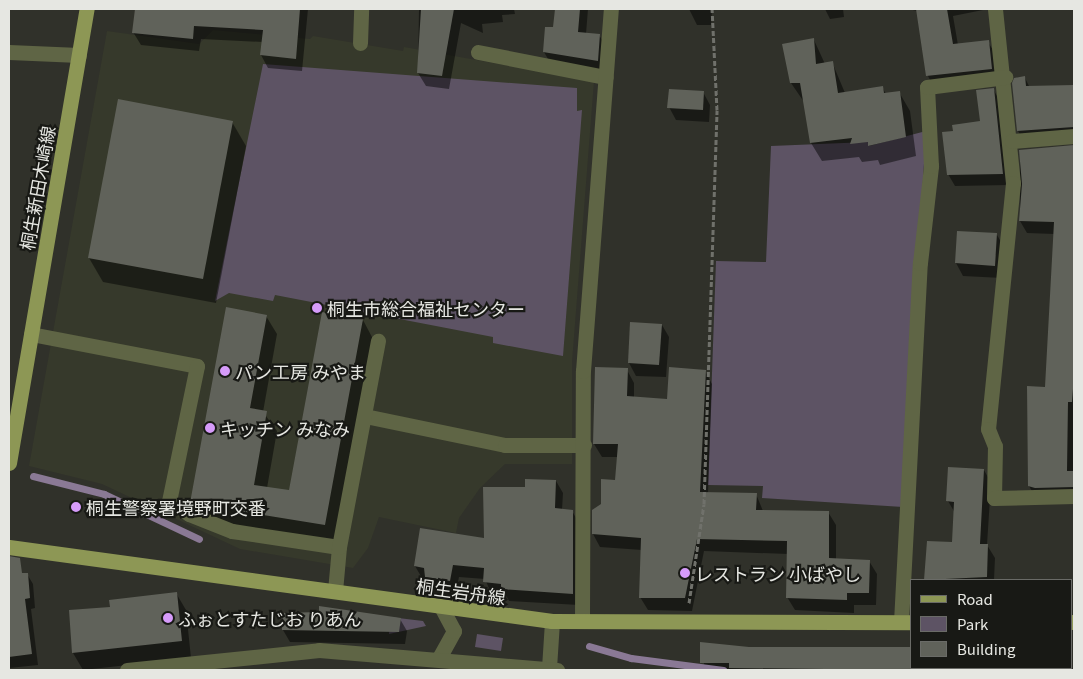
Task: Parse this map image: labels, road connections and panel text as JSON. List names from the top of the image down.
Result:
{
  "streets": {
    "main road": ["桐生新田木崎線", "桐生岩舟線"]
  },
  "places": [
    "桐生市総合福祉センター",
    "パン工房 みやま",
    "キッチン みなみ",
    "桐生警察署境野町交番",
    "レストラン 小ばやし",
    "ふぉとすたじお りあん"
  ],
  "legend": ["Road", "Park", "Building"]
}
